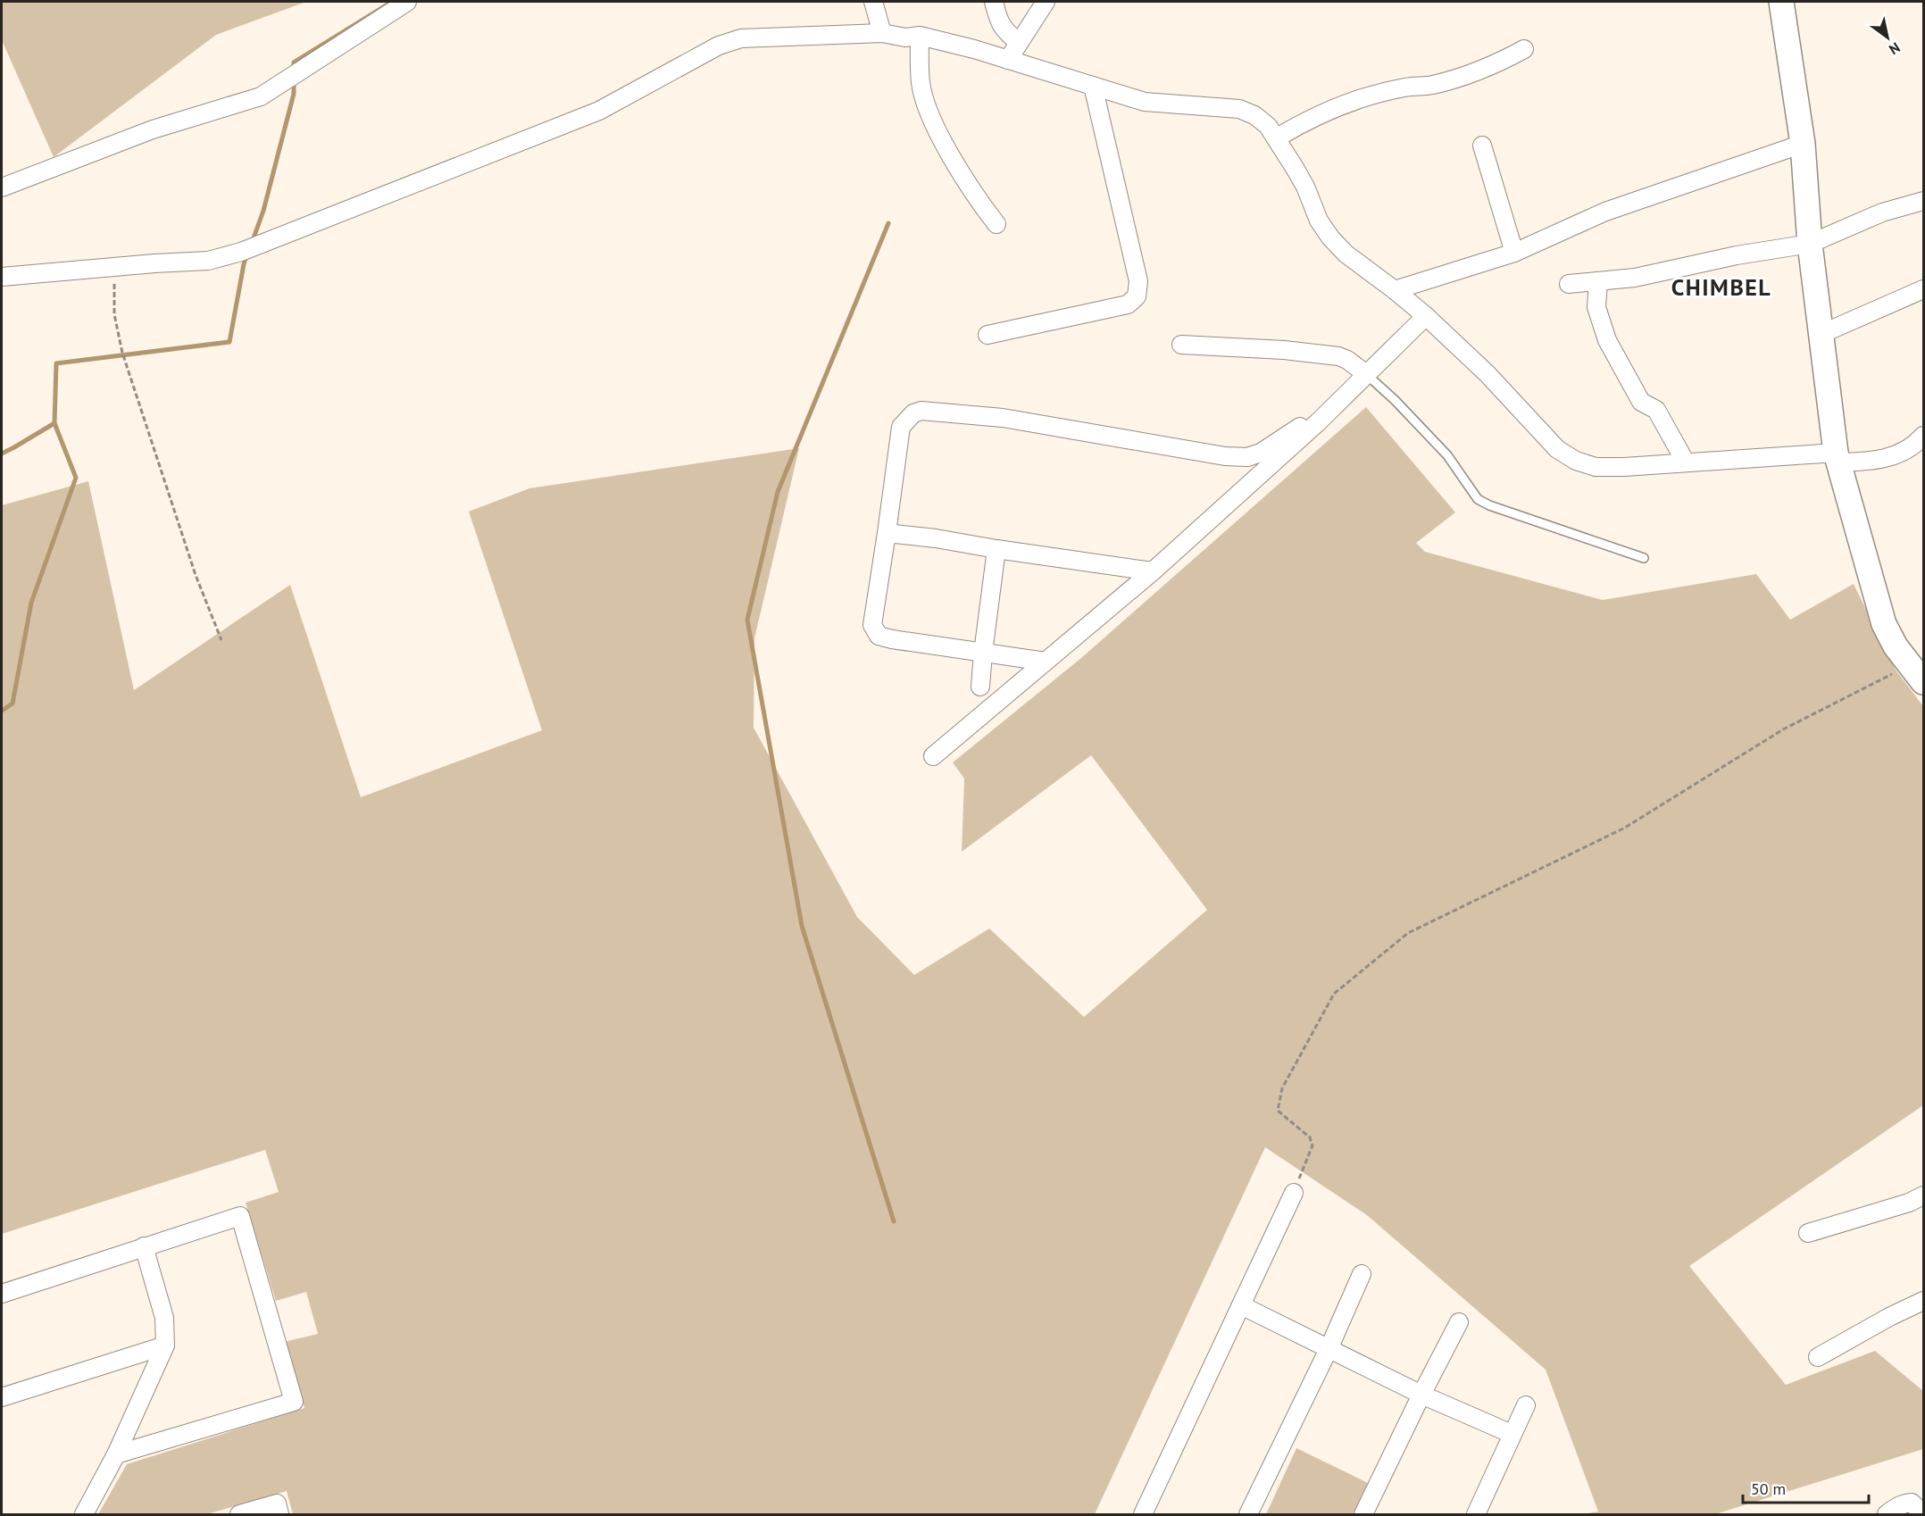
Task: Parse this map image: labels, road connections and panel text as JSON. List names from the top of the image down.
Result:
{
  "districts": ["CHIMBEL"],
  "scale_bar": "50 m",
  "north": "bottom right"
}
